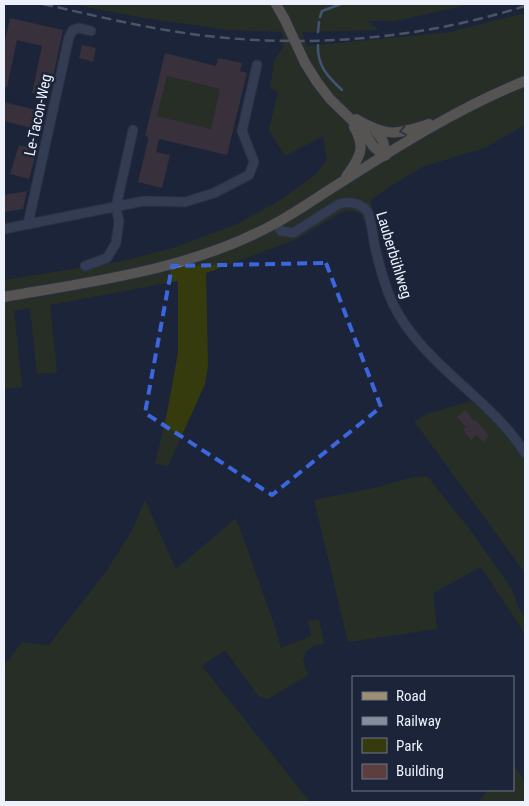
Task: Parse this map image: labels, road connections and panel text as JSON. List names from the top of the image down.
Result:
{
  "streets": {
    "street": ["Le-Tacon-Weg", "Lauberbühlweg"]
  },
  "legend": [
    "Road",
    "Railway",
    "Park",
    "Building"
  ]
}
